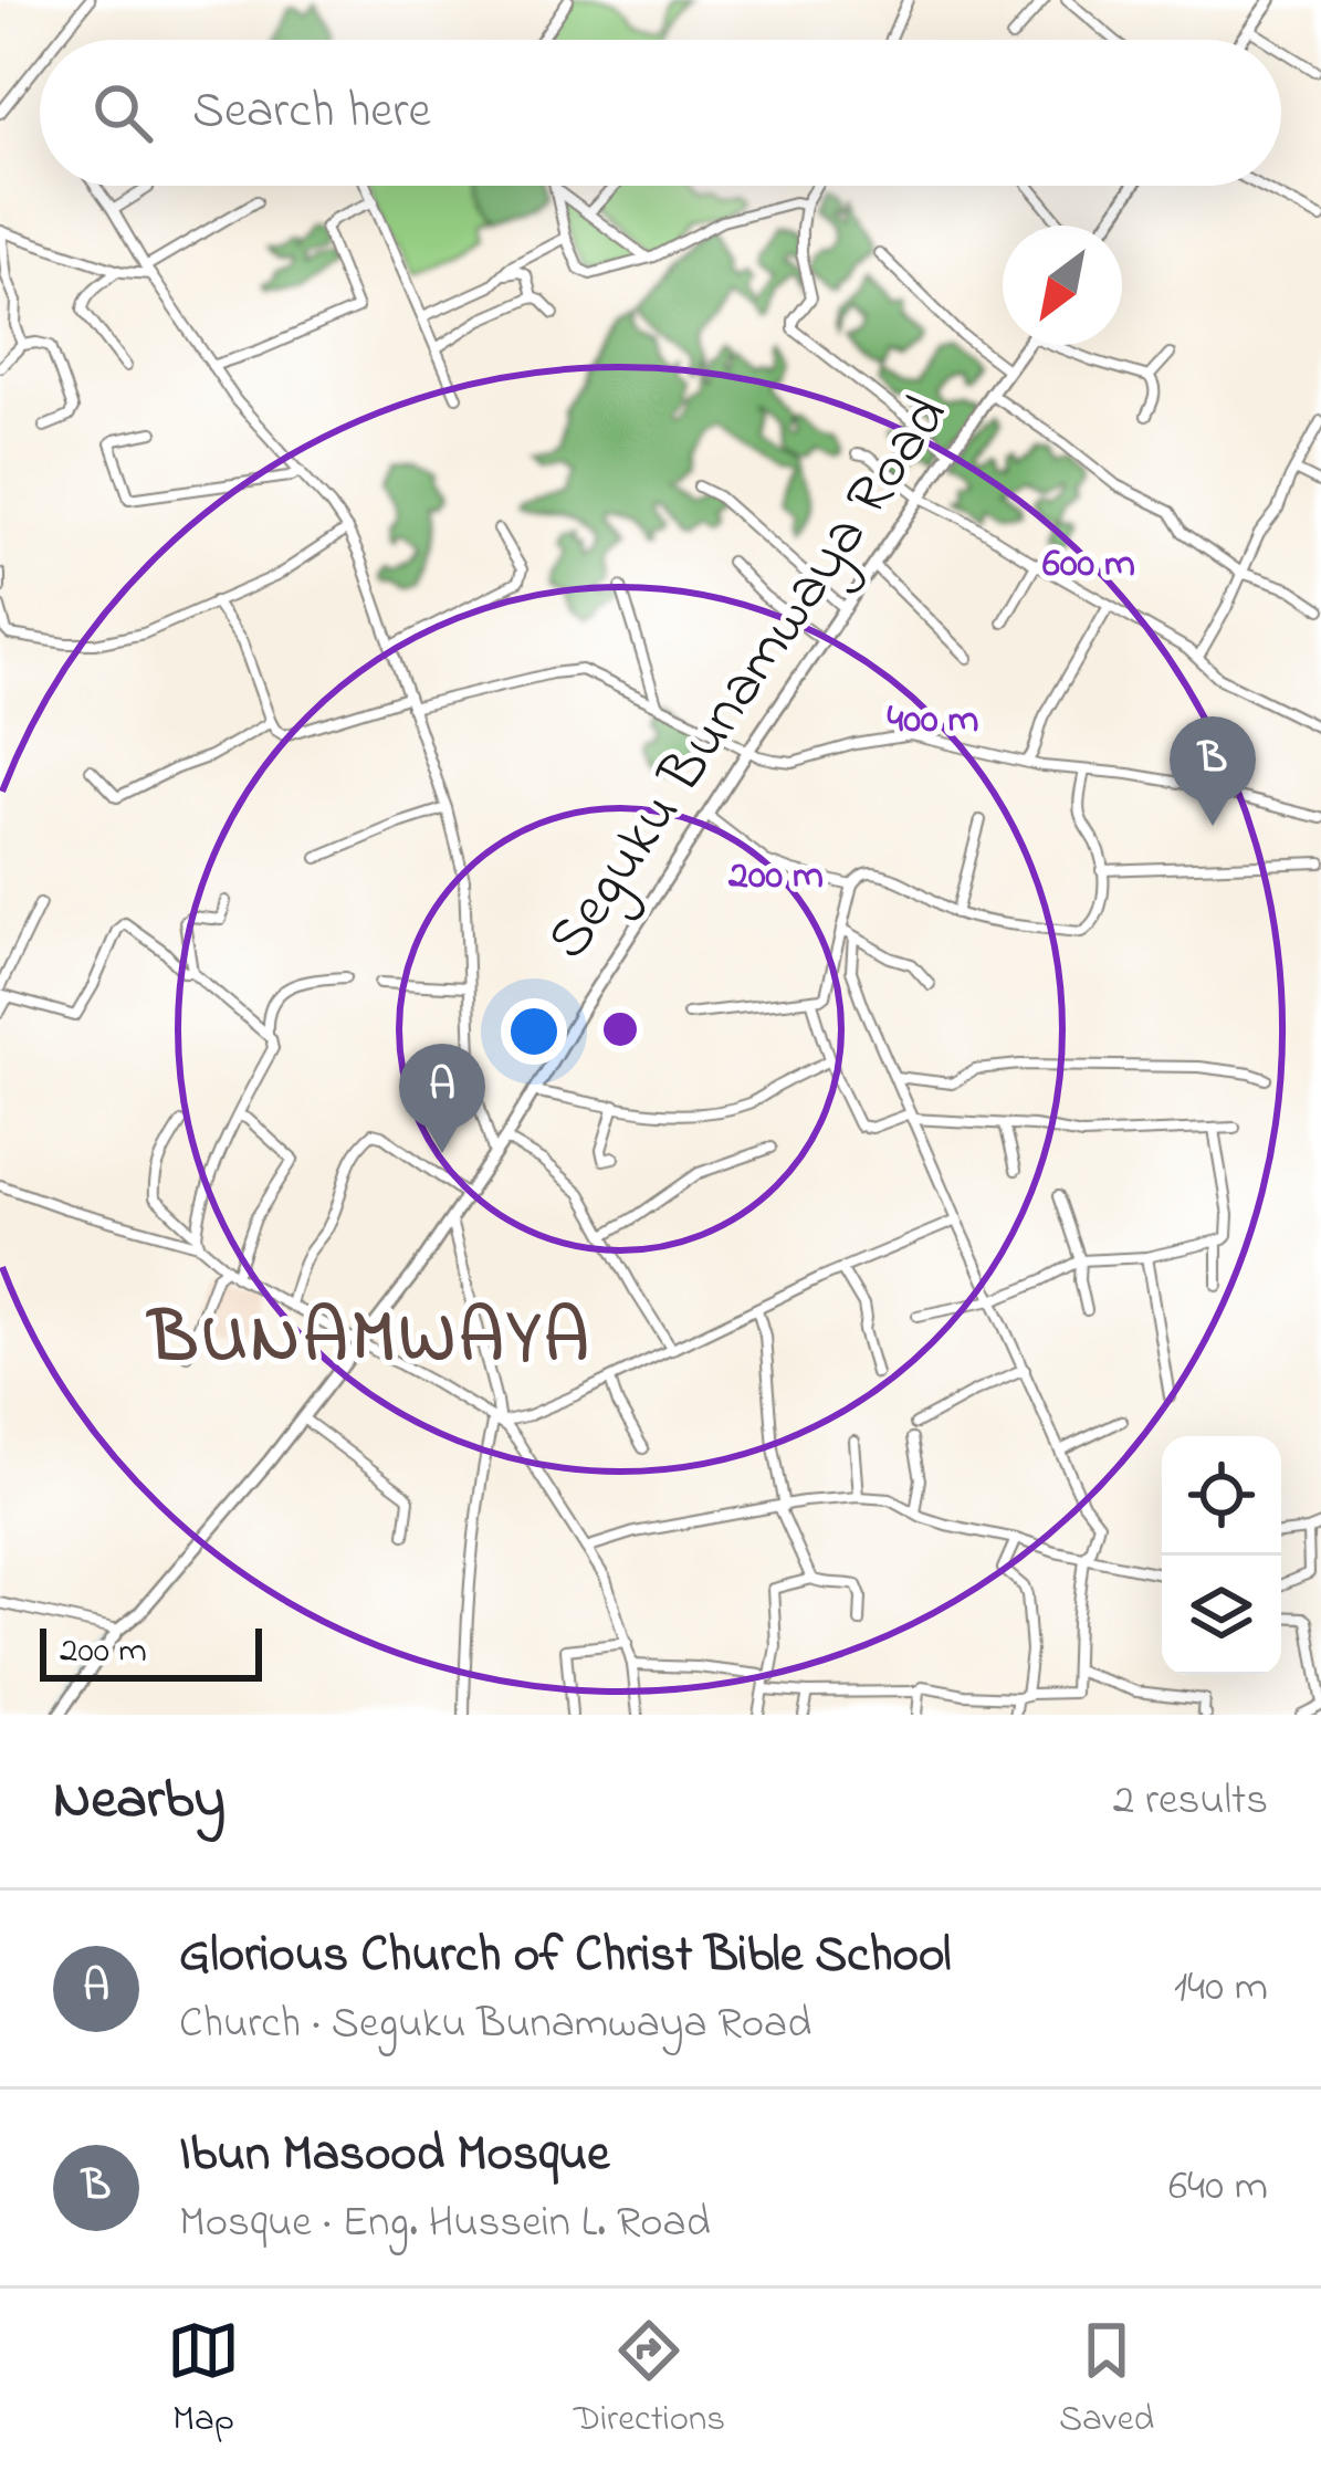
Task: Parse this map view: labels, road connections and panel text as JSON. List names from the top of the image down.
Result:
{
  "streets": {
    "main road": ["Seguku Bunamwaya Road"]
  },
  "districts": ["BUNAMWAYA"],
  "scale_bar": "200 m",
  "north": "bottom left",
  "page": {
    "search": "Search here",
    "pins": ["B", "A"],
    "scale": "200 m",
    "heading": ["Nearby", "2 results"],
    "list": [
      {
        "mark": "A",
        "name": "Glorious Church of Christ Bible School",
        "note": "Church · Seguku Bunamwaya Road",
        "value": "140 m"
      },
      {
        "mark": "B",
        "name": "Ibun Masood Mosque",
        "note": "Mosque · Eng. Hussein L. Road",
        "value": "640 m"
      }
    ],
    "nav": ["Map", "Directions", "Saved"]
  },
  "rings": ["600 m", "400 m", "200 m"]
}
